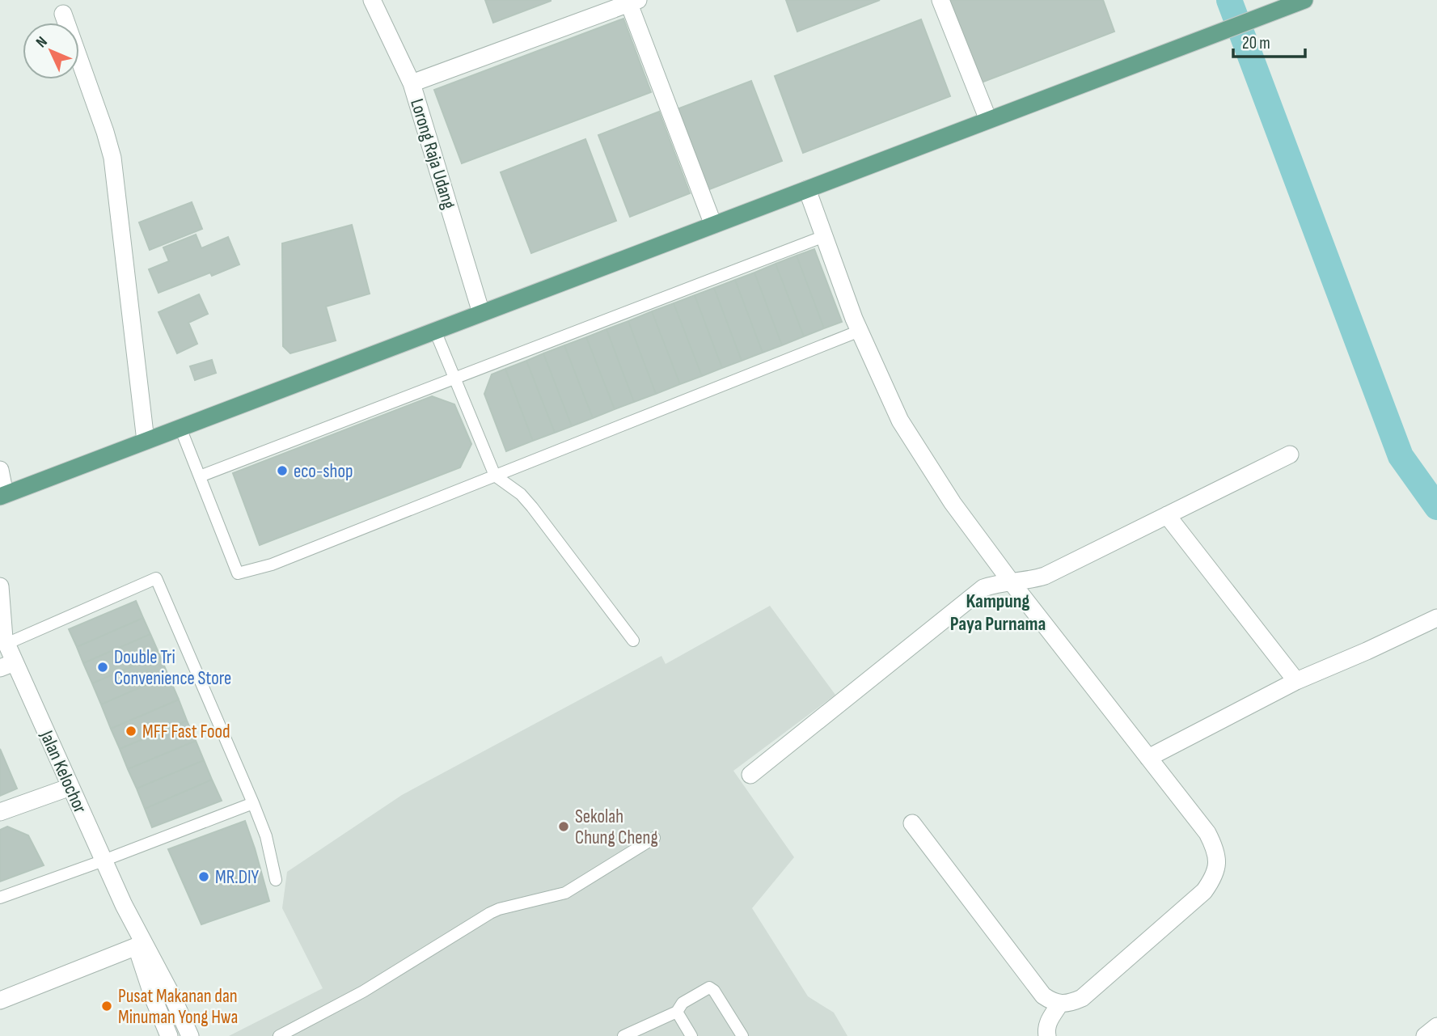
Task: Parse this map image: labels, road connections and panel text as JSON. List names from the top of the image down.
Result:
{
  "streets": {
    "street": ["Lorong Raja Udang", "Jalan Kelochor"]
  },
  "districts": ["Kampung Paya Purnama"],
  "places": [
    "eco-shop",
    "Double Tri Convenience Store",
    "MFF Fast Food",
    "Sekolah Chung Cheng",
    "MR.DIY",
    "Pusat Makanan dan Minuman Yong Hwa"
  ],
  "scale_bar": "20 m",
  "north": "top left"
}
